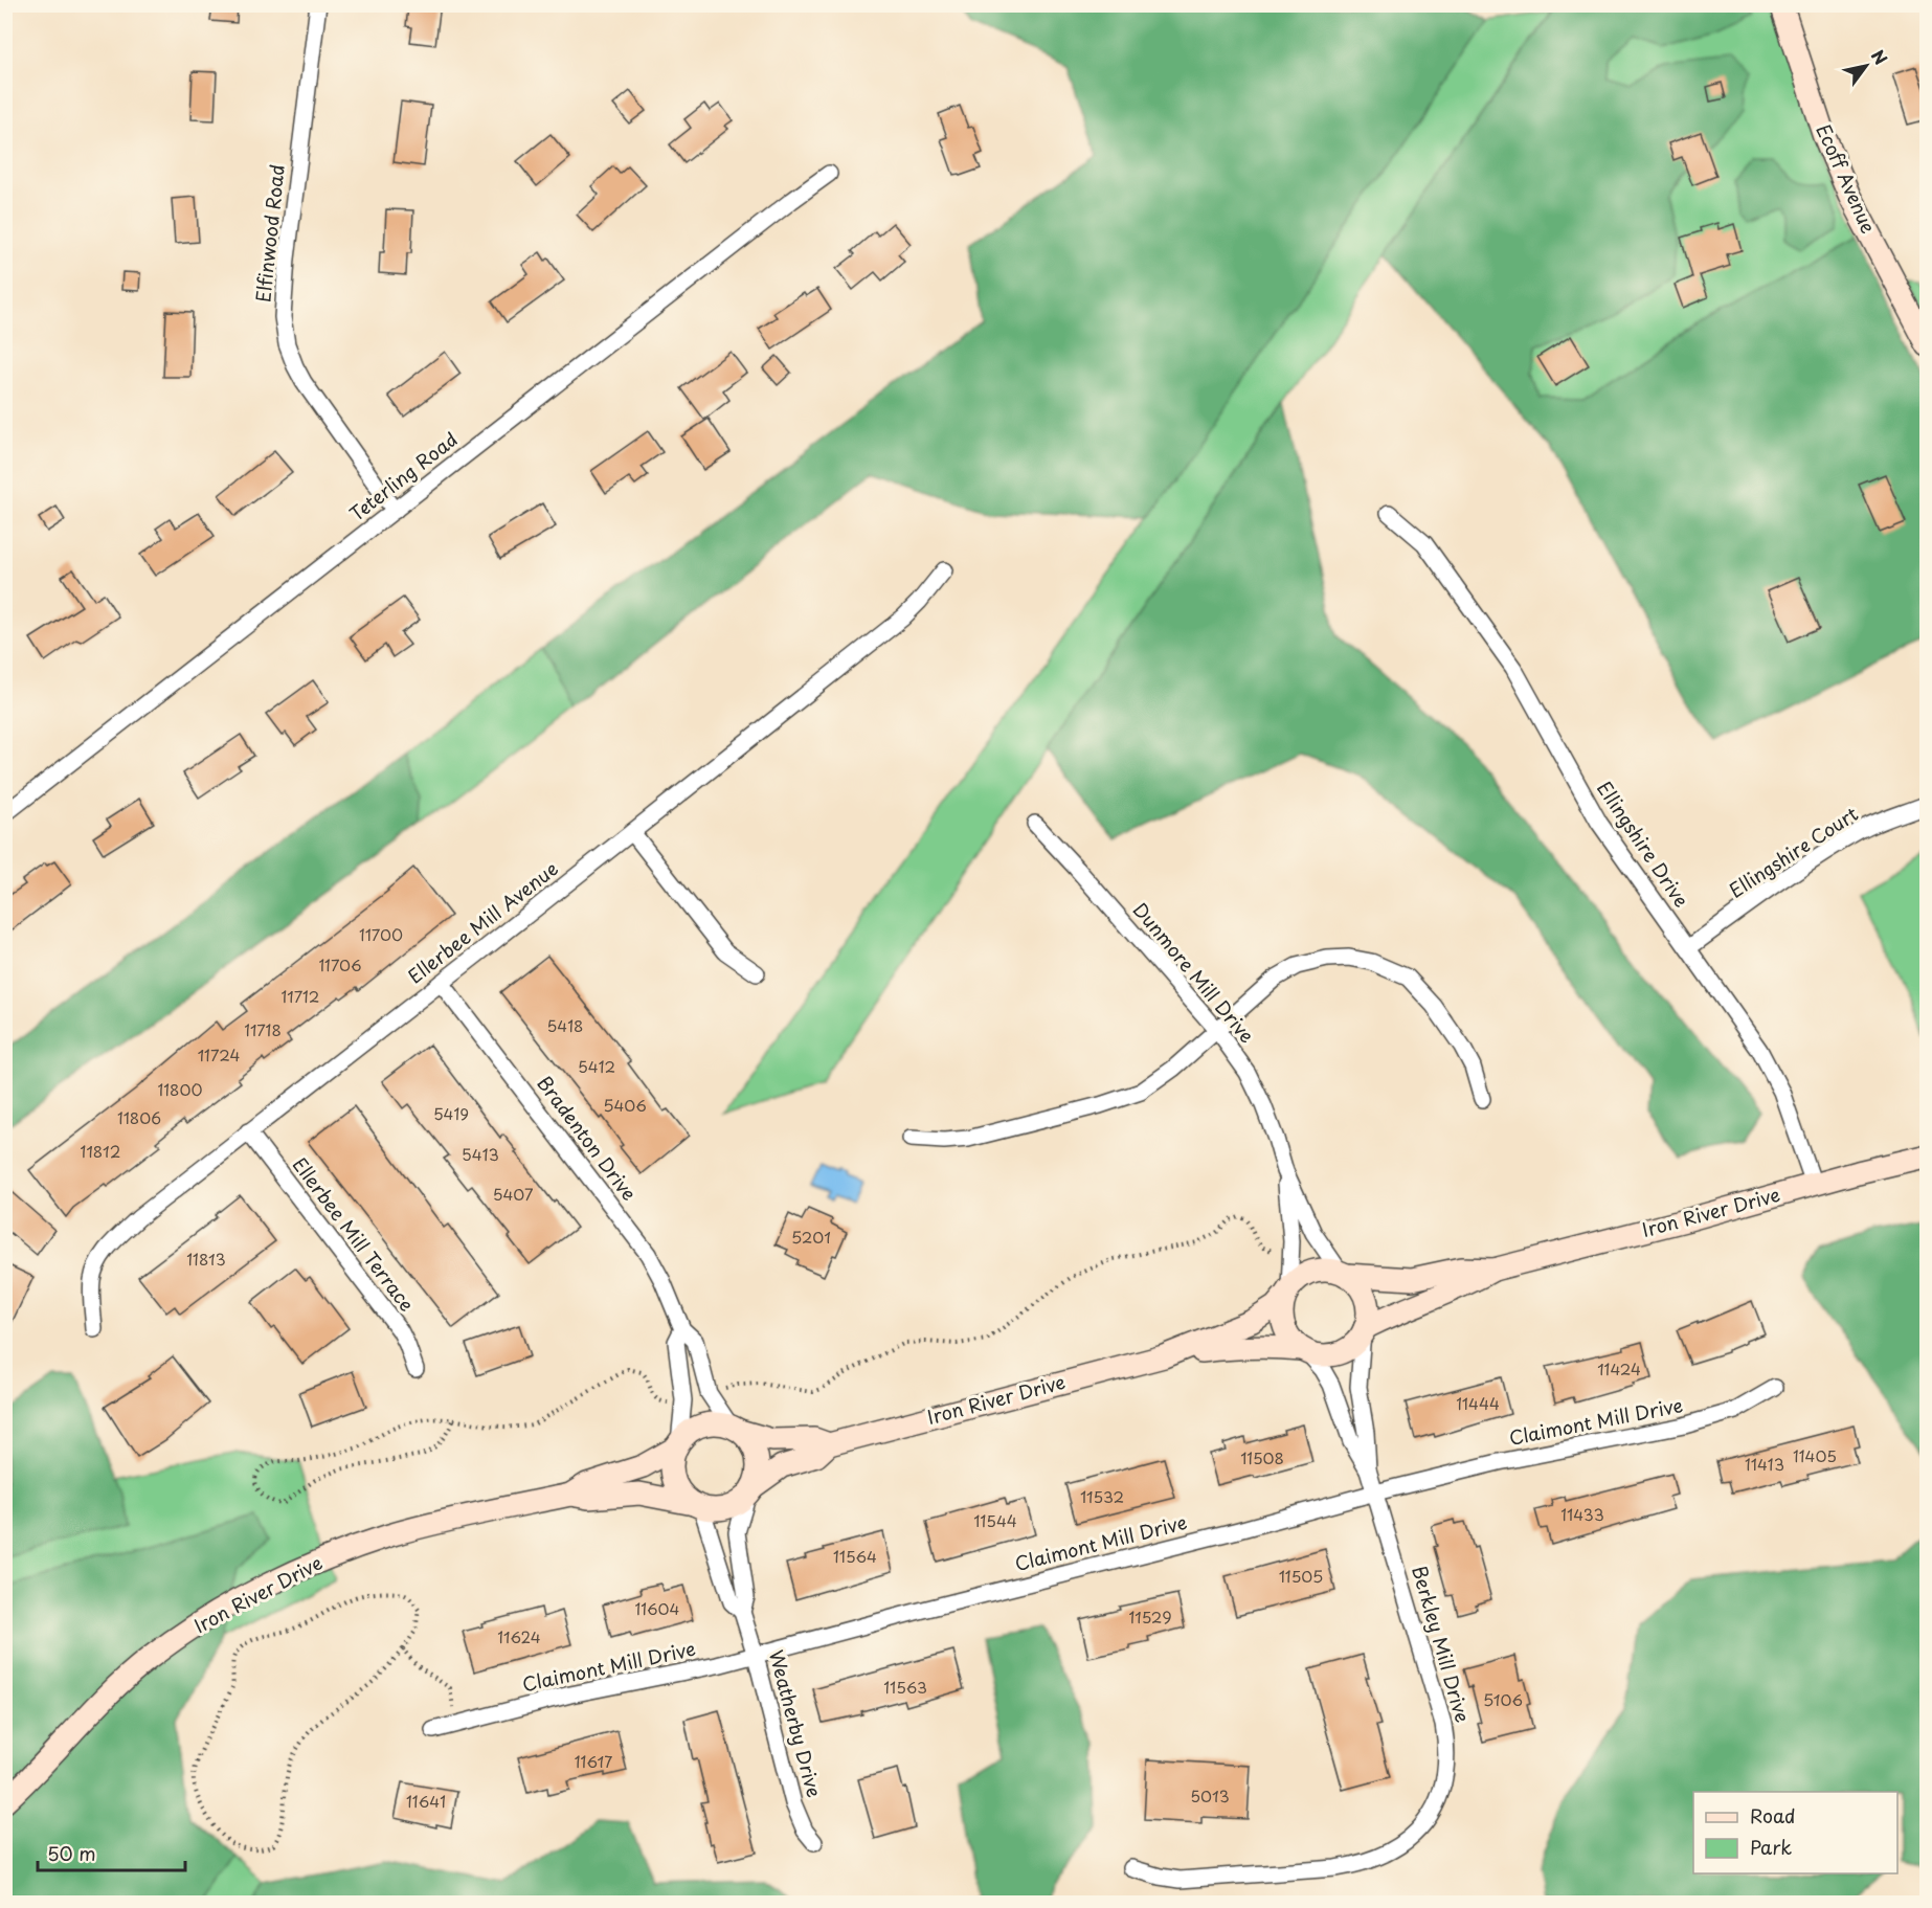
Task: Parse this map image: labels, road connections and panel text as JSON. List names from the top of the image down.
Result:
{
  "streets": {
    "street": [
      "Ecoff Avenue",
      "Elfinwood Road",
      "Teterling Road",
      "Ellingshire Drive",
      "Ellingshire Court",
      "Ellerbee Mill Avenue",
      "Dunmore Mill Drive",
      "Bradenton Drive",
      "Iron River Drive",
      "Ellerbee Mill Terrace",
      "Claimont Mill Drive",
      "Berkley Mill Drive",
      "Weatherby Drive"
    ]
  },
  "crossings": [
    ["Elfinwood Road", "Teterling Road"],
    ["Ellingshire Drive", "Ellingshire Court"],
    ["Ellingshire Drive", "Iron River Drive"],
    ["Ellerbee Mill Avenue", "Bradenton Drive"],
    ["Ellerbee Mill Avenue", "Ellerbee Mill Terrace"],
    ["Dunmore Mill Drive", "Iron River Drive"],
    ["Dunmore Mill Drive", "Berkley Mill Drive"],
    ["Bradenton Drive", "Iron River Drive"],
    ["Bradenton Drive", "Weatherby Drive"],
    ["Iron River Drive", "Berkley Mill Drive"],
    ["Iron River Drive", "Weatherby Drive"],
    ["Claimont Mill Drive", "Berkley Mill Drive"],
    ["Claimont Mill Drive", "Weatherby Drive"]
  ],
  "house_numbers": [
    "11700",
    "11706",
    "11712",
    "5418",
    "11718",
    "11724",
    "5412",
    "11800",
    "5406",
    "5419",
    "11806",
    "11812",
    "5413",
    "5407",
    "5201",
    "11813",
    "11424",
    "11444",
    "11405",
    "11508",
    "11413",
    "11532",
    "11433",
    "11544",
    "11564",
    "11505",
    "11604",
    "11529",
    "11624",
    "11563",
    "5106",
    "11617",
    "5013",
    "11641"
  ],
  "legend": ["Road", "Park"],
  "scale_bar": "50 m",
  "north": "top right"
}
